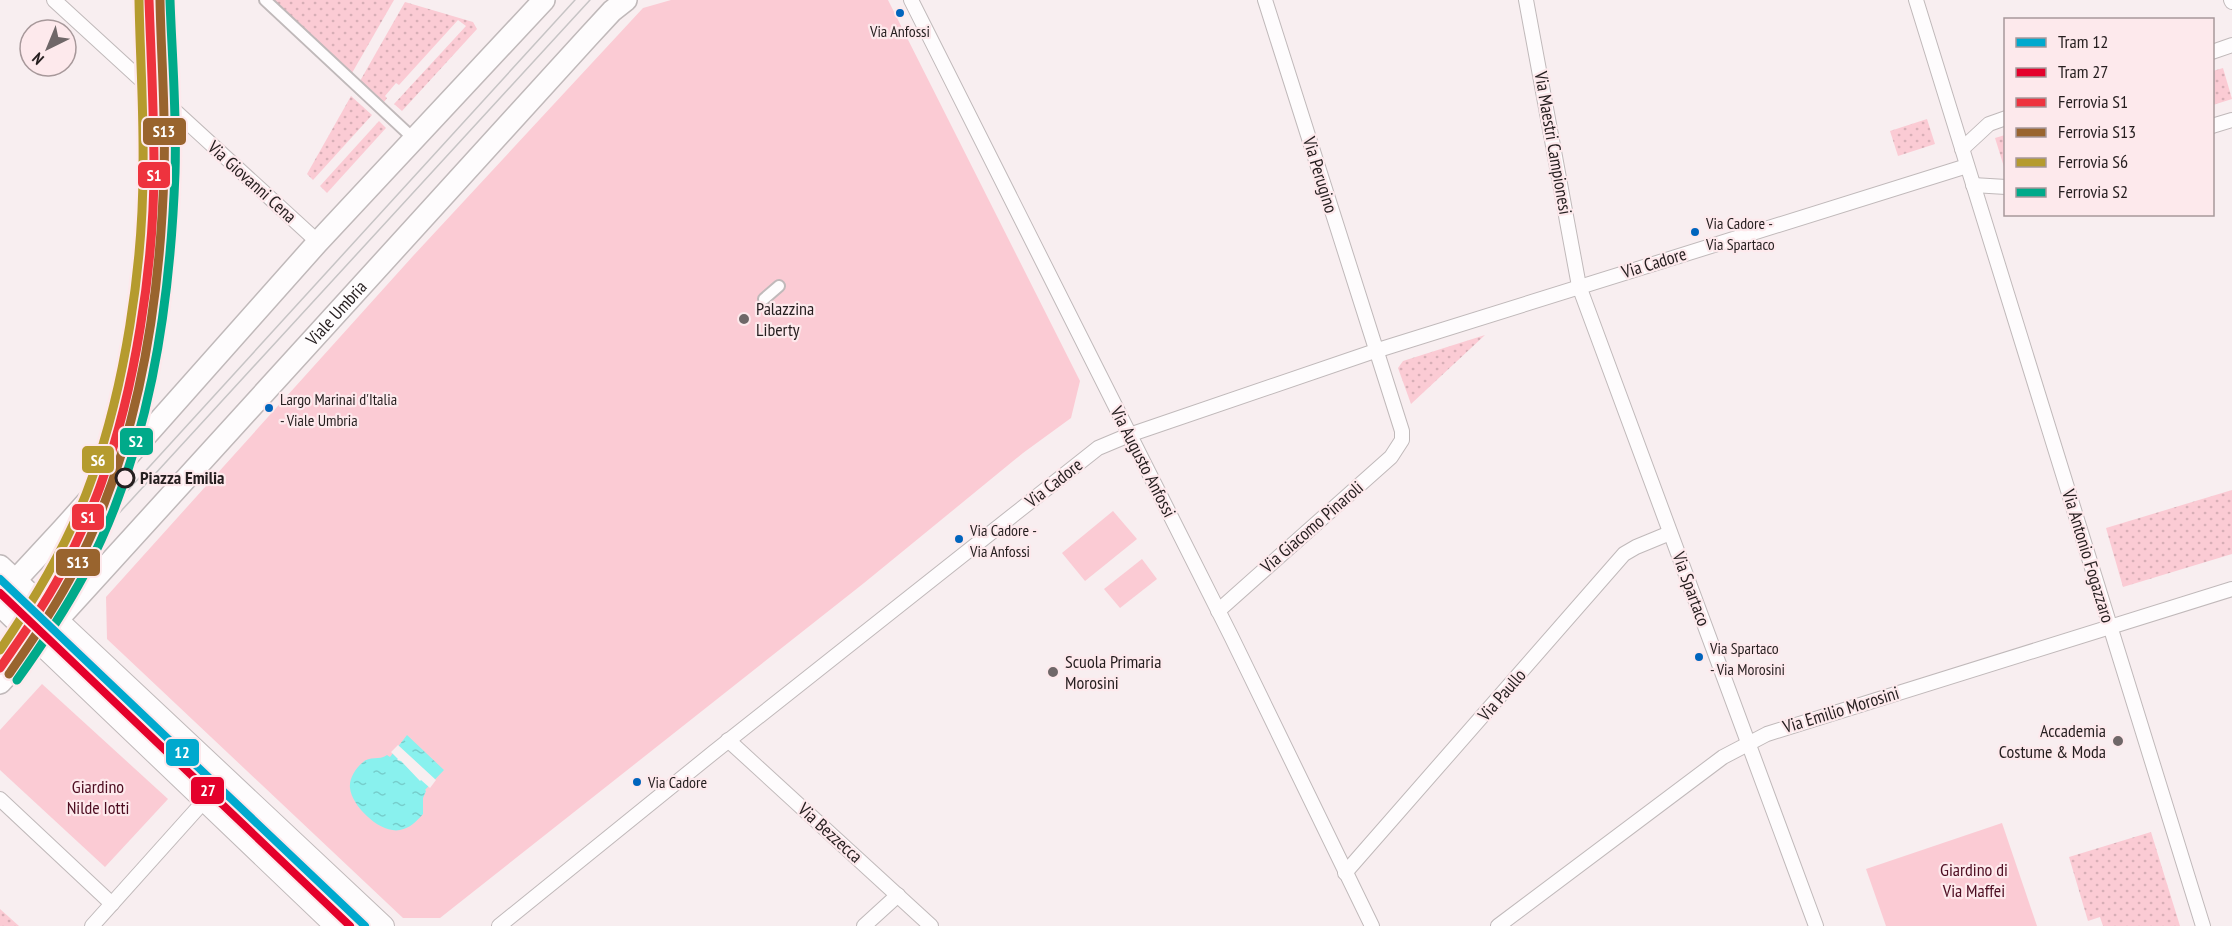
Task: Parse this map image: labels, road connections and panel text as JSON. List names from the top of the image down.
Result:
{
  "streets": {
    "main road": ["Viale Umbria"],
    "street": [
      "Via Maestri Campionesi",
      "Via Perugino",
      "Via Giovanni Cena",
      "Via Cadore",
      "Via Augusto Anfossi",
      "Via Giacomo Pinaroli",
      "Via Antonio Fogazzaro",
      "Via Spartaco",
      "Via Paullo",
      "Via Emilio Morosini",
      "Via Bezzecca"
    ]
  },
  "crossings": [
    ["Via Maestri Campionesi", "Via Cadore"],
    ["Via Maestri Campionesi", "Via Spartaco"],
    ["Via Perugino", "Via Cadore"],
    ["Via Perugino", "Via Giacomo Pinaroli"],
    ["Via Cadore", "Via Augusto Anfossi"],
    ["Via Cadore", "Via Giacomo Pinaroli"],
    ["Via Cadore", "Via Spartaco"],
    ["Via Cadore", "Via Bezzecca"],
    ["Via Augusto Anfossi", "Via Giacomo Pinaroli"],
    ["Via Augusto Anfossi", "Via Paullo"],
    ["Via Antonio Fogazzaro", "Via Emilio Morosini"],
    ["Via Spartaco", "Via Paullo"],
    ["Via Spartaco", "Via Emilio Morosini"]
  ],
  "parks": ["Giardino Nilde Iotti", "Giardino di Via Maffei"],
  "places": [
    "Via Anfossi",
    "Via Cadore - Via Spartaco",
    "Palazzina Liberty",
    "Largo Marinai d'Italia - Viale Umbria",
    "Piazza Emilia",
    "Via Cadore - Via Anfossi",
    "Via Spartaco - Via Morosini",
    "Scuola Primaria Morosini",
    "Accademia Costume & Moda",
    "Via Cadore"
  ],
  "lines": [
    "rail line S1",
    "rail line S13",
    "rail line S6",
    "rail line S2",
    "tram line 12",
    "tram line 27"
  ],
  "legend": [
    "Tram 12",
    "Tram 27",
    "Ferrovia S1",
    "Ferrovia S13",
    "Ferrovia S6",
    "Ferrovia S2"
  ],
  "north": "bottom left"
}
